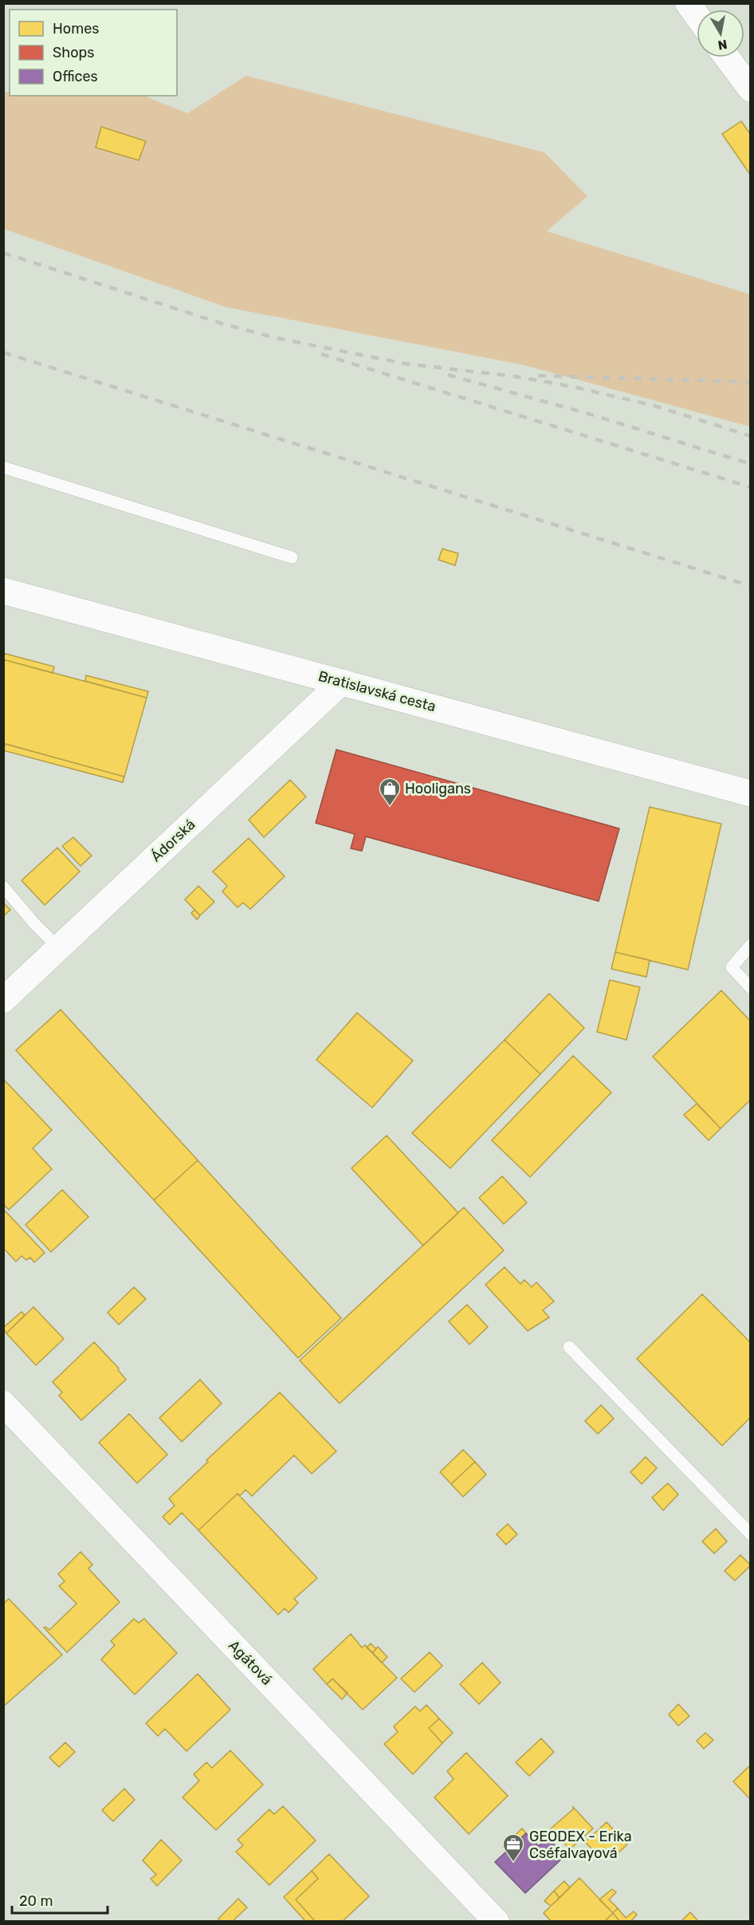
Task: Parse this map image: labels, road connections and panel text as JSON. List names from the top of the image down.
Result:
{
  "streets": {
    "street": ["Bratislavská cesta", "Ádorská", "Agátová"]
  },
  "crossings": [
    ["Bratislavská cesta", "Ádorská"]
  ],
  "places": {
    "shop": ["Hooligans"],
    "office": ["GEODEX - Erika Cséfalvayová"]
  },
  "legend": ["Homes", "Shops", "Offices"],
  "scale_bar": "20 m",
  "north": "bottom"
}
